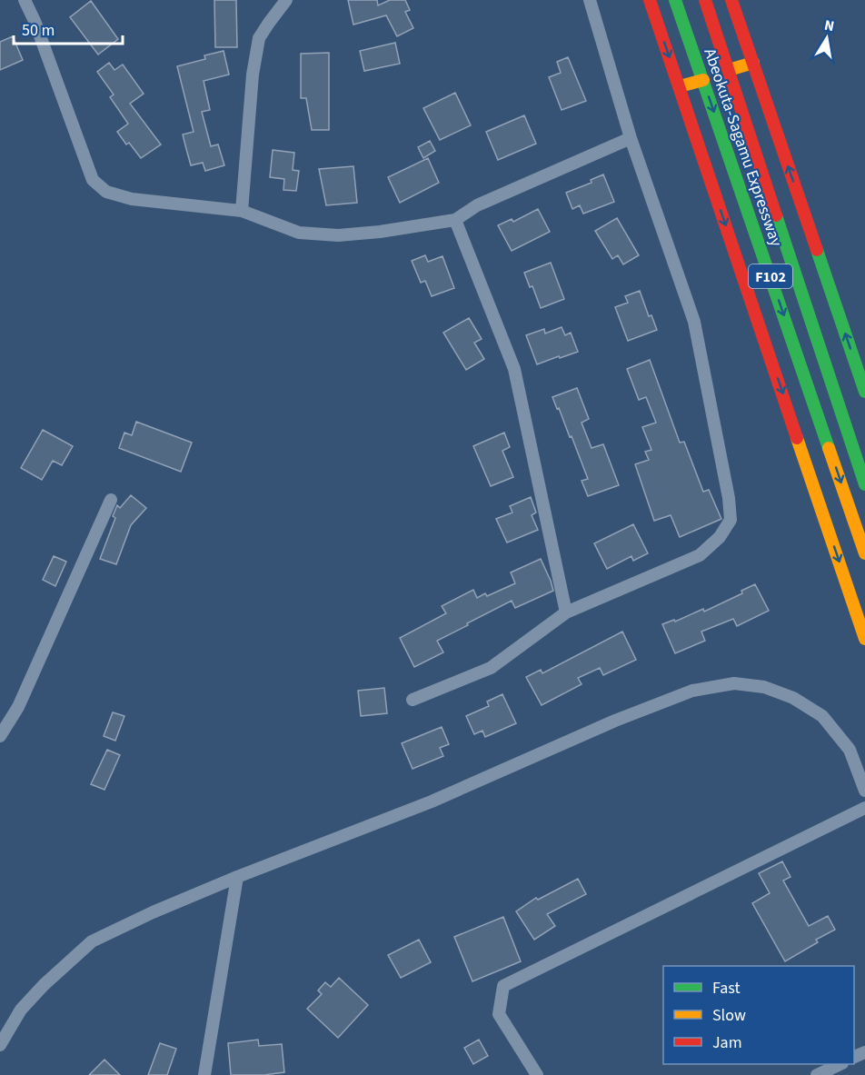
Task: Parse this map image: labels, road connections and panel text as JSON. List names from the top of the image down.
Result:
{
  "streets": {
    "main road": ["Abeokuta-Sagamu Expressway", "F102"]
  },
  "legend": ["Fast", "Slow", "Jam"],
  "scale_bar": "50 m",
  "north": "top"
}
